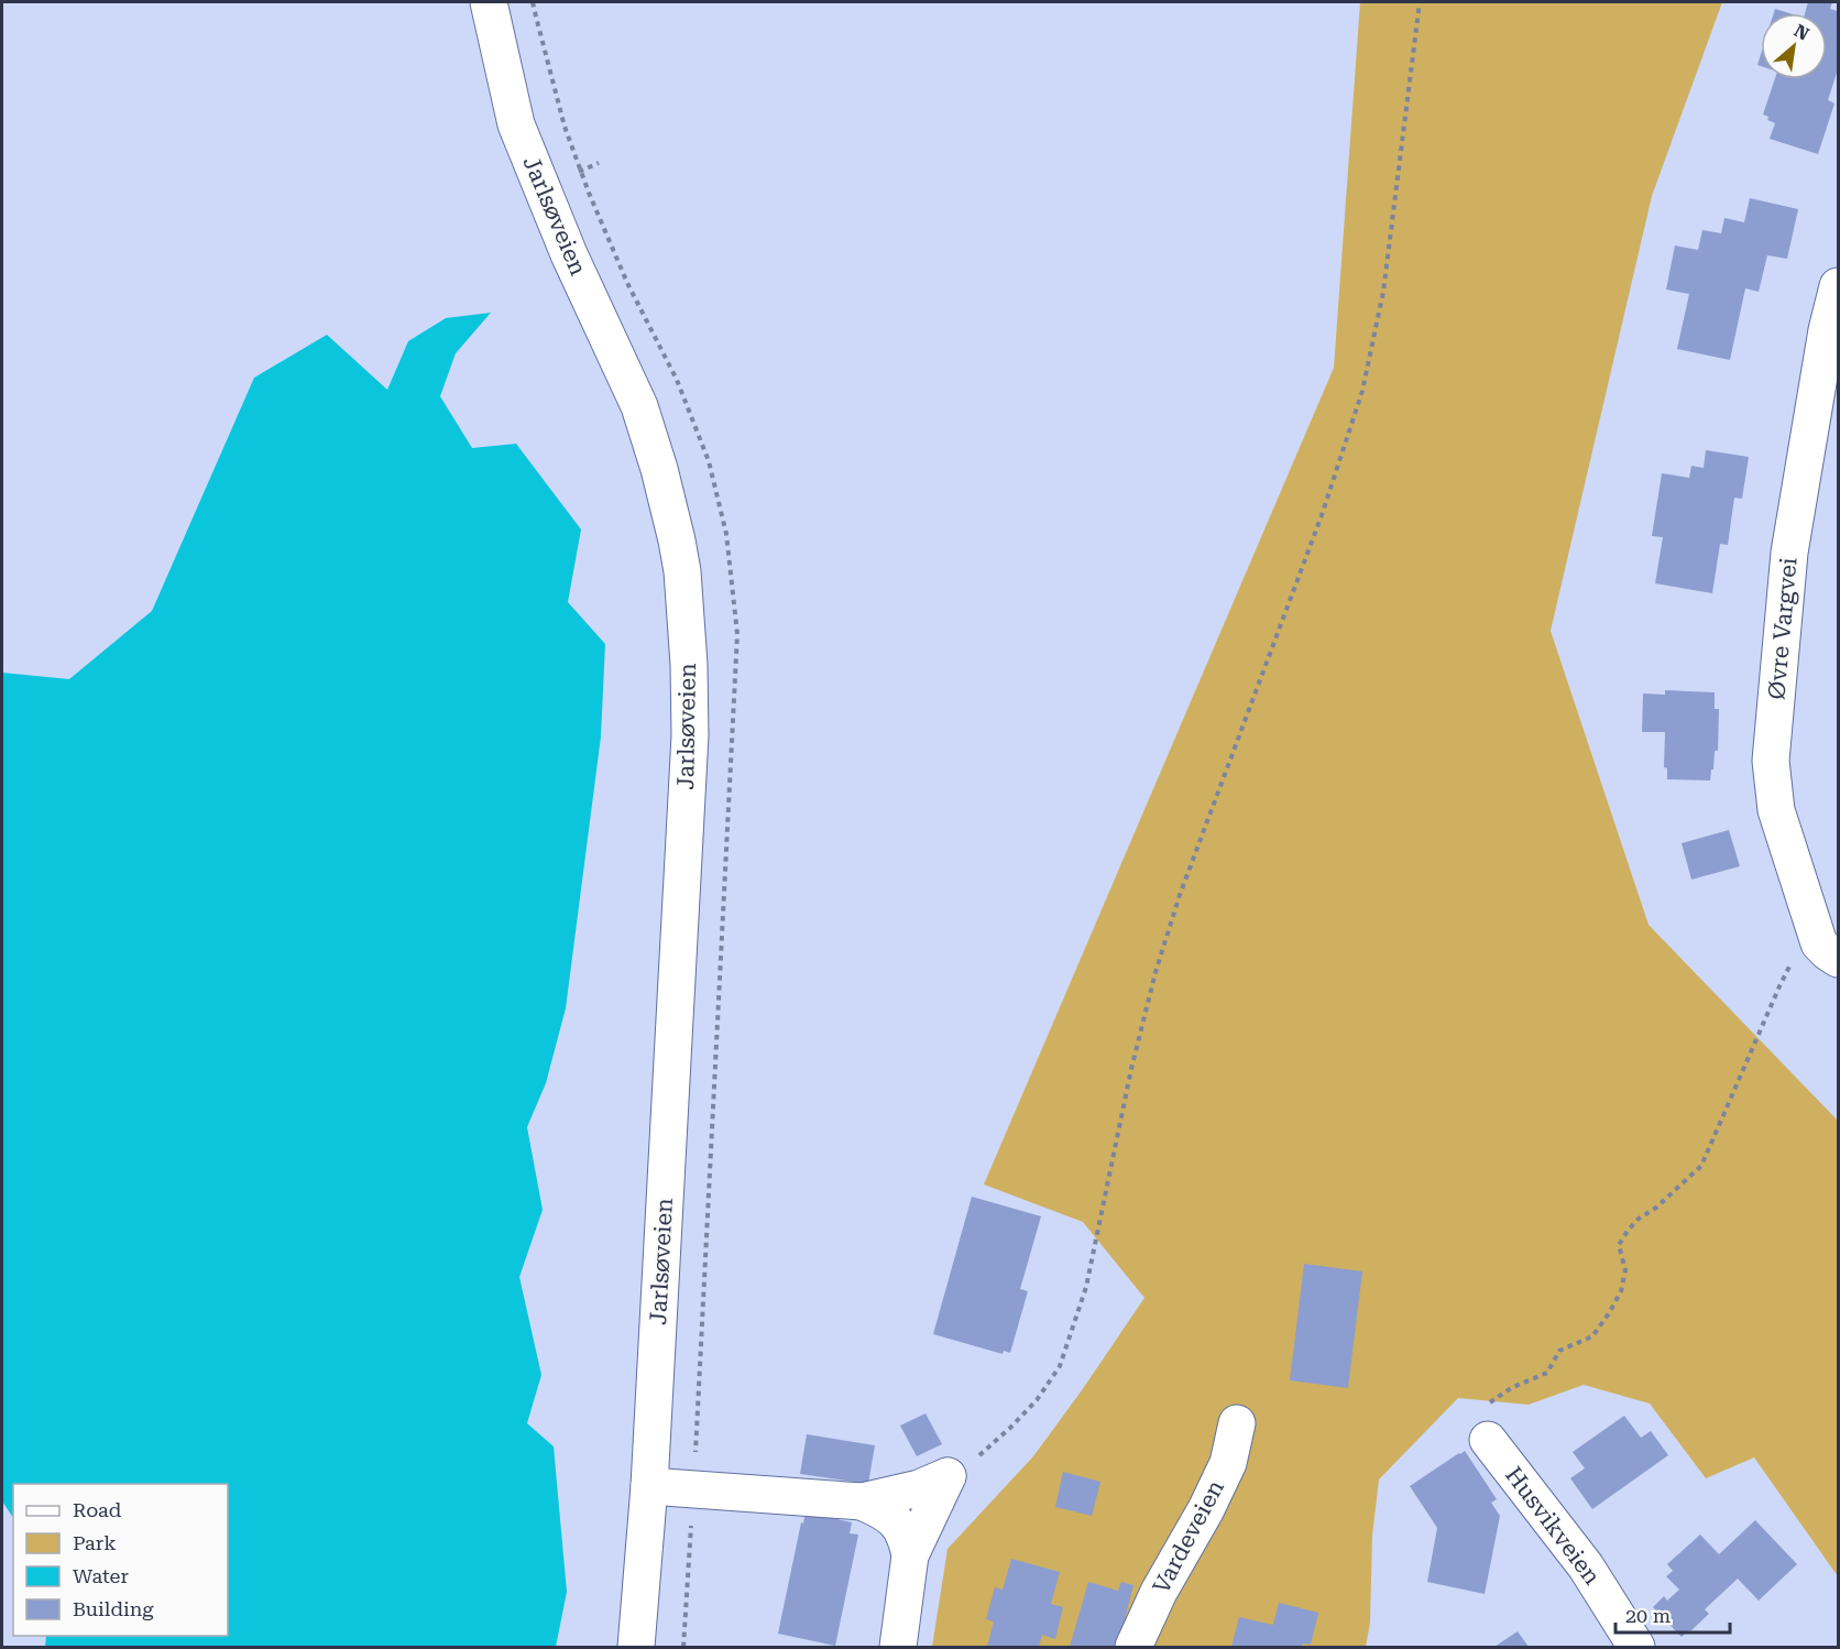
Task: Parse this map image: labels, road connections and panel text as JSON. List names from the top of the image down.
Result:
{
  "streets": {
    "street": [
      "Jarlsøveien",
      "Øvre Vargvei",
      "Husvikveien",
      "Vardeveien"
    ]
  },
  "legend": [
    "Road",
    "Park",
    "Water",
    "Building"
  ],
  "scale_bar": "20 m",
  "north": "top right"
}
